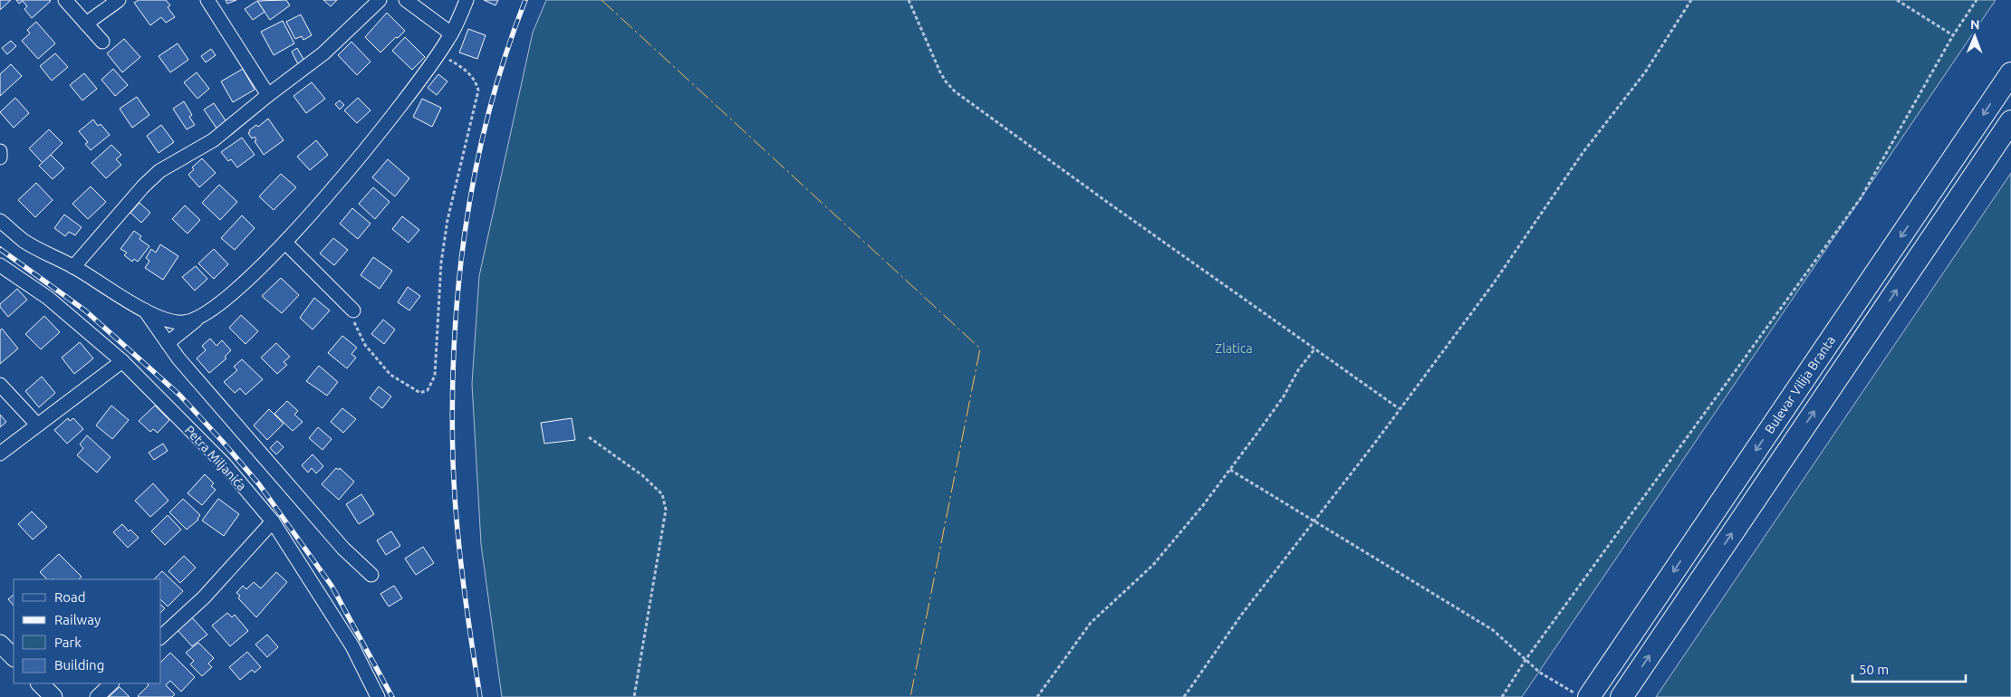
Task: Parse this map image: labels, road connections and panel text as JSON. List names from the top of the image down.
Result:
{
  "streets": {
    "main road": ["Bulevar Vilija Branta"],
    "street": ["Petra Miljanića"]
  },
  "parks": ["Zlatica"],
  "legend": [
    "Road",
    "Railway",
    "Park",
    "Building"
  ],
  "scale_bar": "50 m",
  "north": "top"
}
